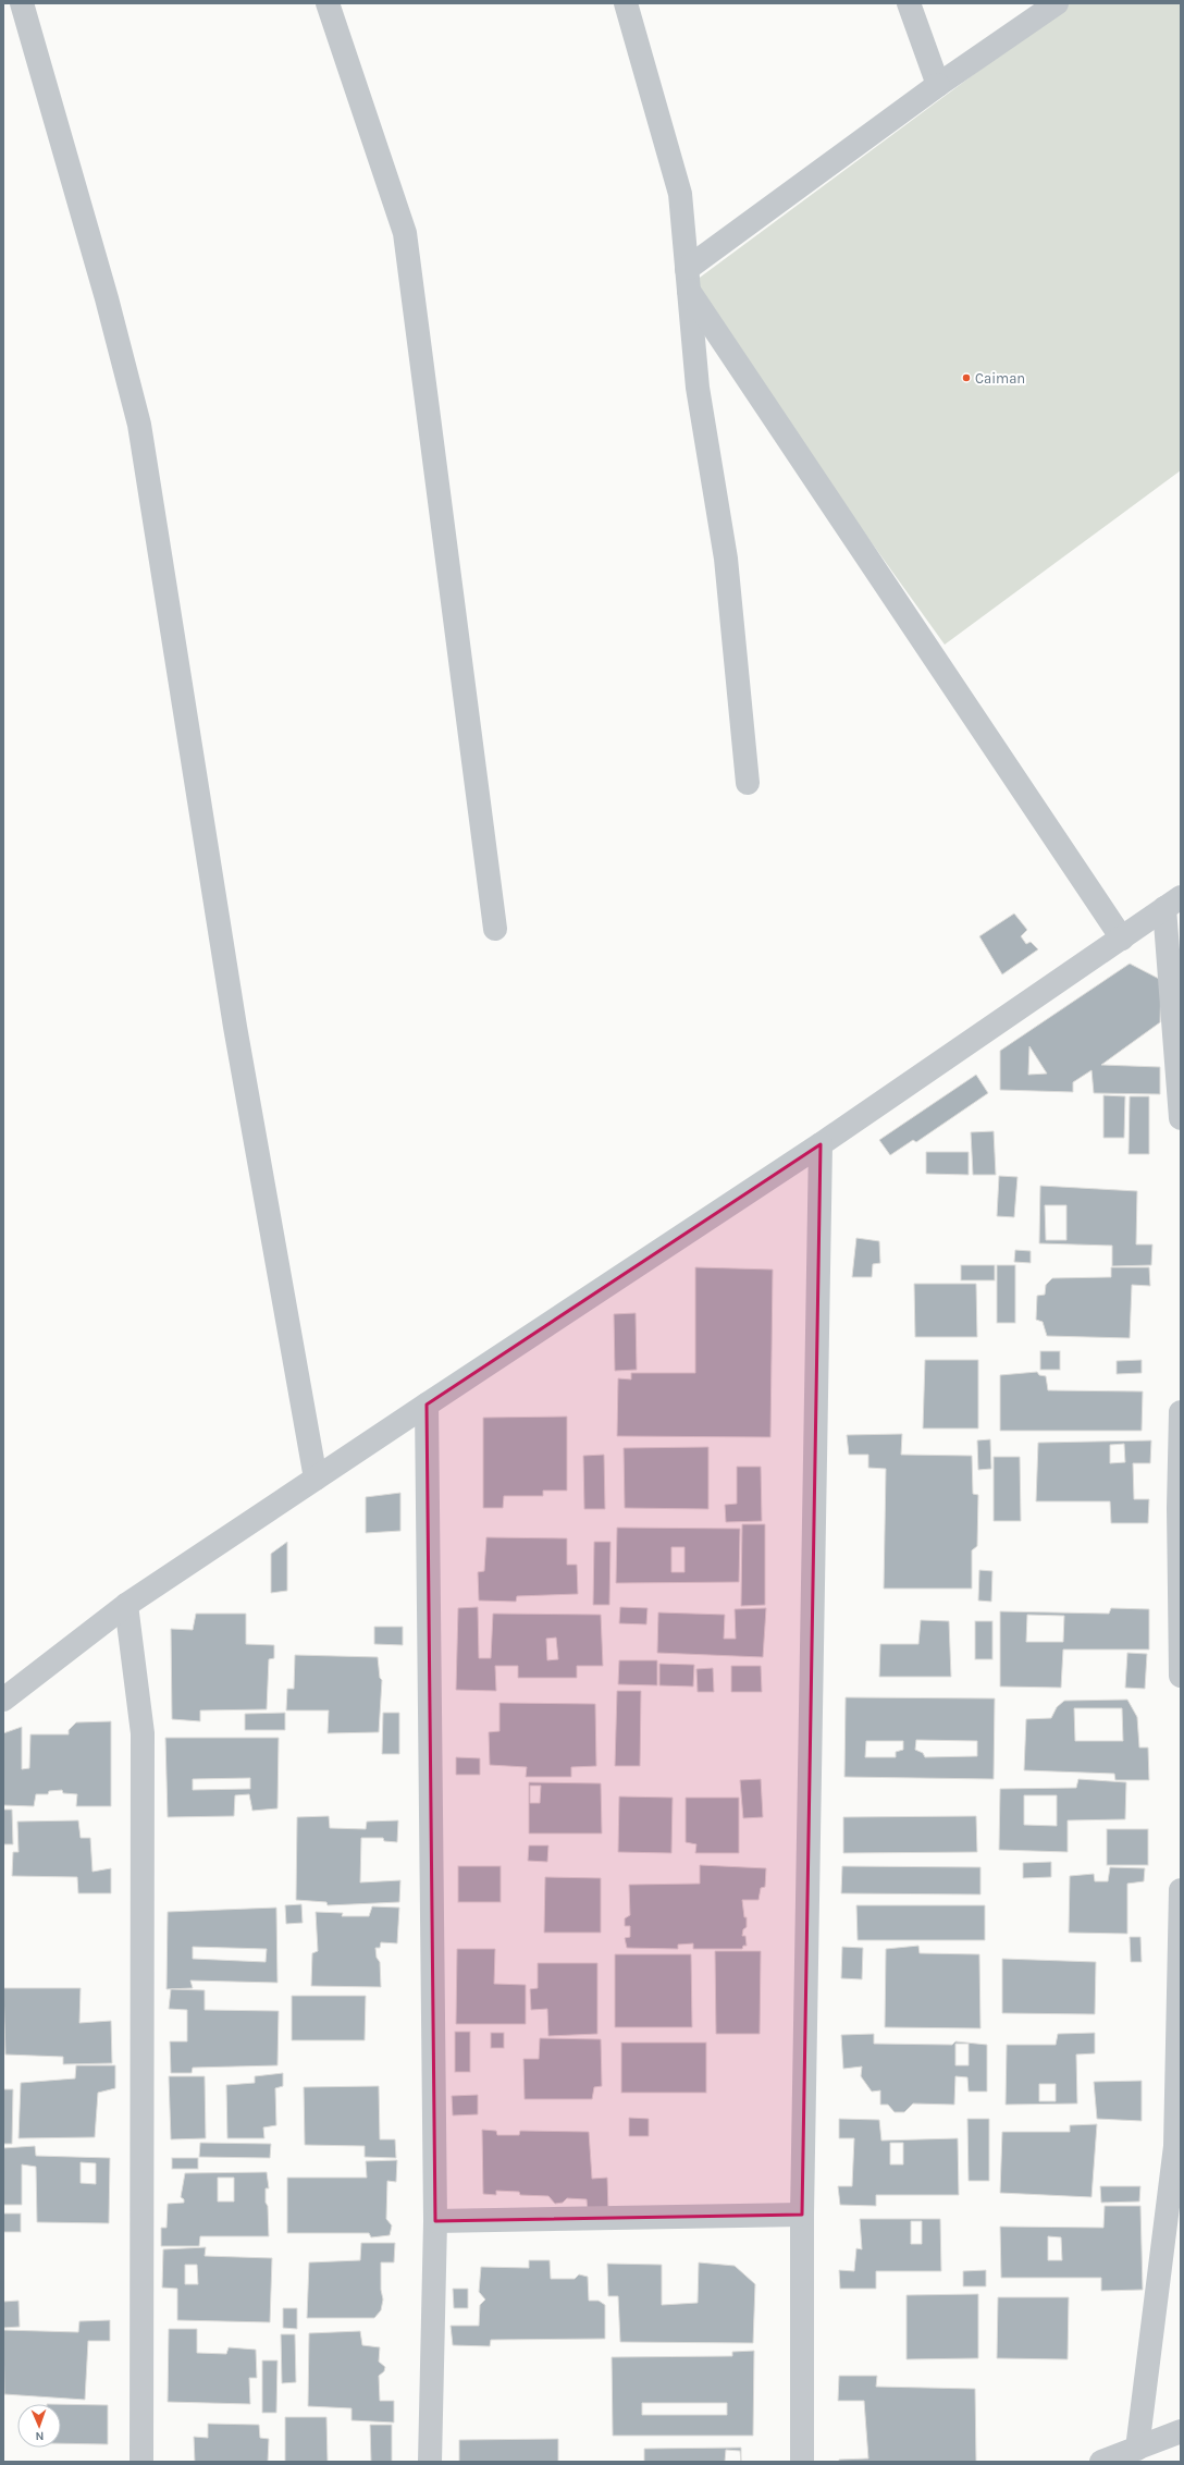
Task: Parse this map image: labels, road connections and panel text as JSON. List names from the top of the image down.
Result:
{
  "places": ["Caiman"],
  "north": "bottom"
}
